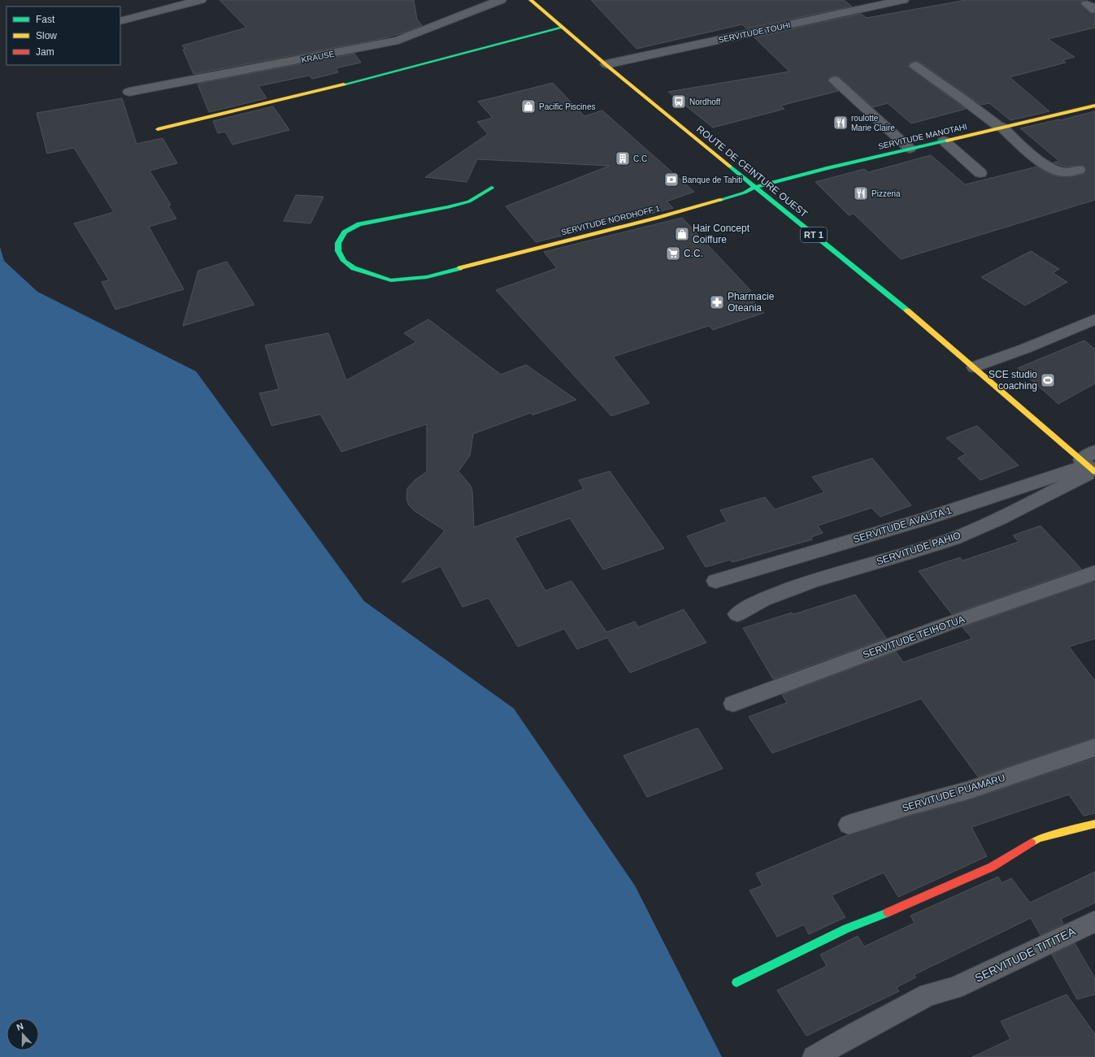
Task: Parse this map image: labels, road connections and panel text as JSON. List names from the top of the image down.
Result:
{
  "streets": {
    "street": [
      "SERVITUDE TOUHI",
      "KRAUSE",
      "SERVITUDE MANOTAHI",
      "ROUTE DE CEINTURE OUEST",
      "SERVITUDE NORDHOFF 1",
      "RT 1",
      "SERVITUDE AVAUTA 1",
      "SERVITUDE PAHIO",
      "SERVITUDE TEIHOTUA",
      "SERVITUDE PUAMARU",
      "SERVITUDE TITITEA"
    ]
  },
  "crossings": [
    ["SERVITUDE TOUHI", "ROUTE DE CEINTURE OUEST"],
    ["SERVITUDE MANOTAHI", "ROUTE DE CEINTURE OUEST"],
    ["SERVITUDE MANOTAHI", "SERVITUDE NORDHOFF 1"],
    ["ROUTE DE CEINTURE OUEST", "SERVITUDE NORDHOFF 1"],
    ["ROUTE DE CEINTURE OUEST", "SERVITUDE AVAUTA 1"],
    ["ROUTE DE CEINTURE OUEST", "SERVITUDE PAHIO"],
    ["SERVITUDE AVAUTA 1", "SERVITUDE PAHIO"]
  ],
  "places": {
    "bus stop": ["Nordhoff"],
    "shop": ["Pacific Piscines", "Hair Concept Coiffure"],
    "restaurant": ["roulotte Marie Claire", "Pizzeria"],
    "building": ["C.C"],
    "bank": ["Banque de Tahiti"],
    "supermarket": ["C.C."],
    "pharmacy": ["Pharmacie Oteania"],
    "sports": ["SCE studio coaching"]
  },
  "legend": ["Fast", "Slow", "Jam"],
  "north": "top"
}
